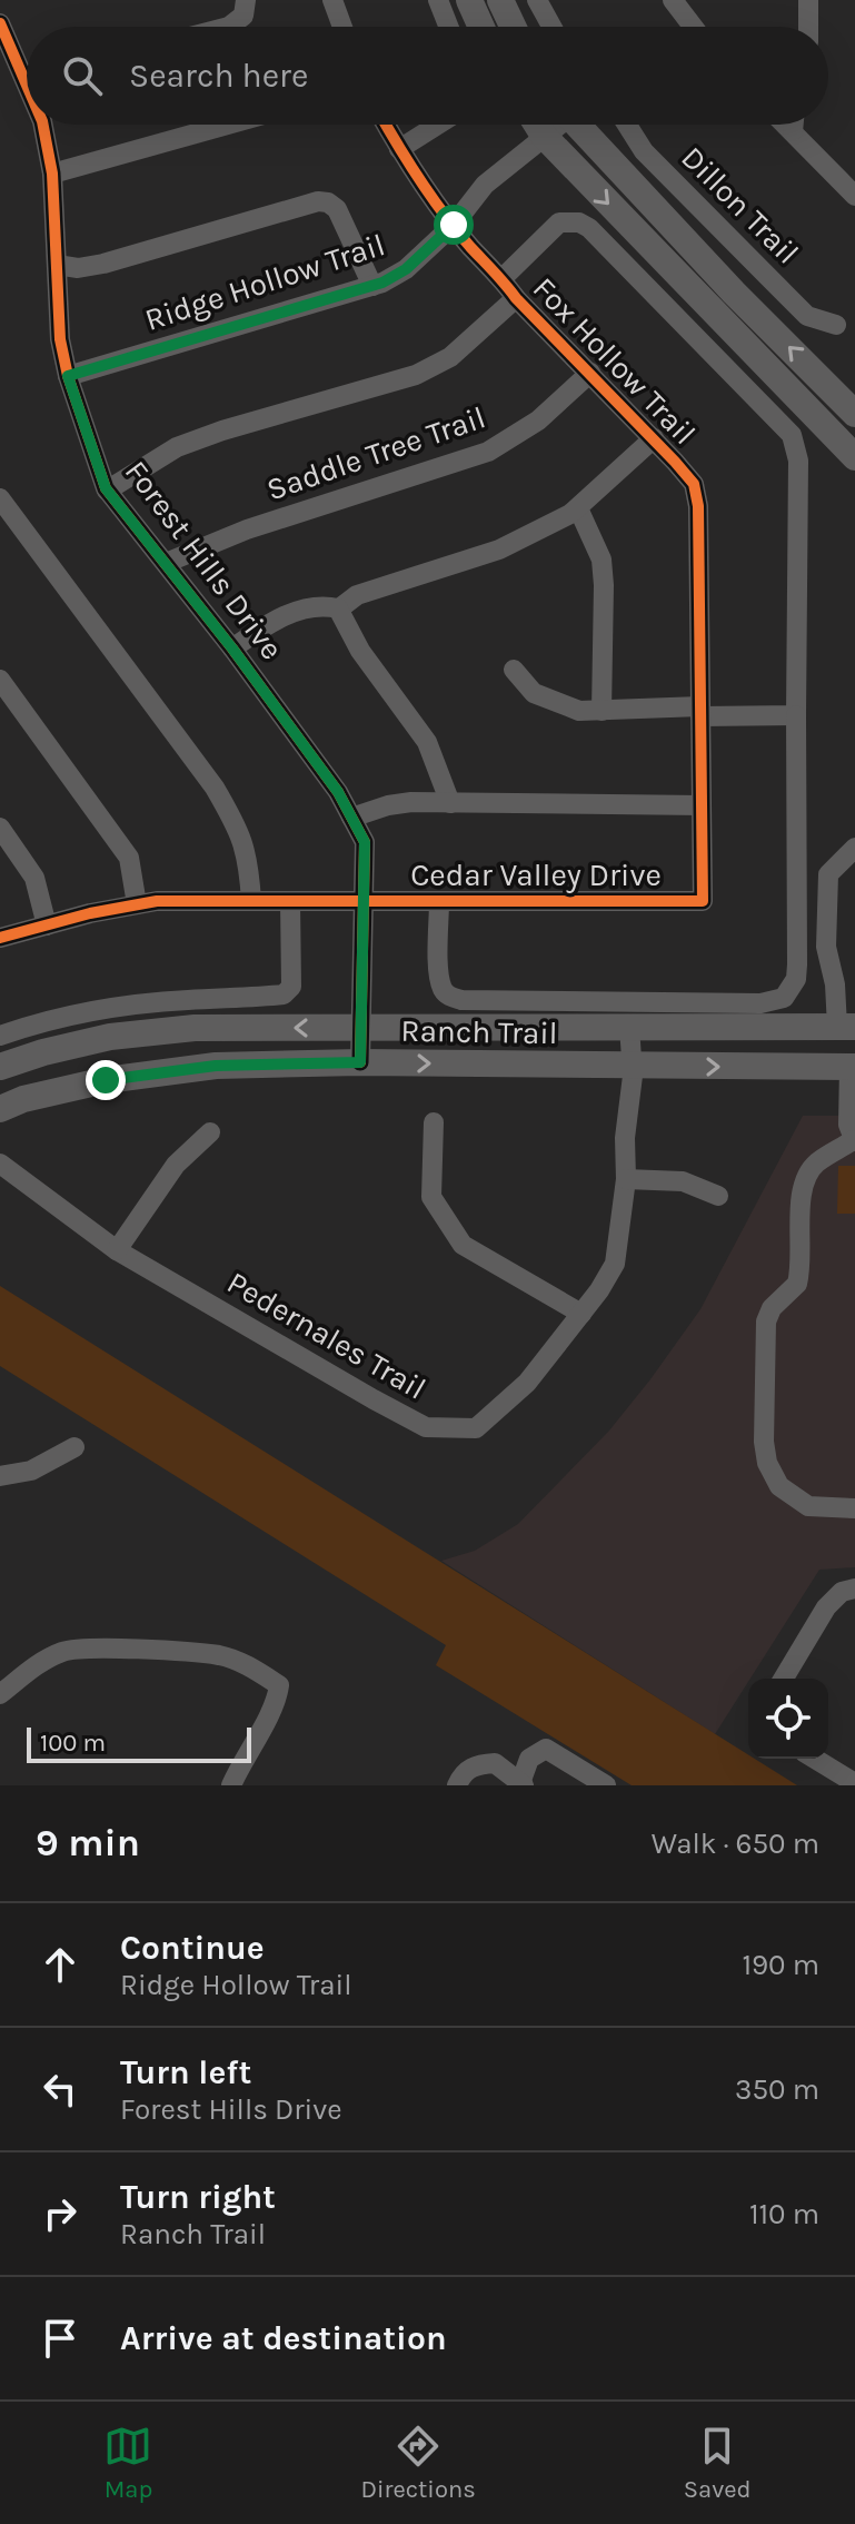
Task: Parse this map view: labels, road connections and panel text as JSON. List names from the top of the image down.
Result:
{
  "streets": {
    "main road": ["Ranch Trail"],
    "street": [
      "Dillon Trail",
      "Ridge Hollow Trail",
      "Fox Hollow Trail",
      "Saddle Tree Trail",
      "Forest Hills Drive",
      "Cedar Valley Drive",
      "Pedernales Trail"
    ]
  },
  "crossings": [
    ["Ridge Hollow Trail", "Fox Hollow Trail"],
    ["Ridge Hollow Trail", "Forest Hills Drive"],
    ["Fox Hollow Trail", "Saddle Tree Trail"],
    ["Fox Hollow Trail", "Cedar Valley Drive"],
    ["Saddle Tree Trail", "Forest Hills Drive"],
    ["Forest Hills Drive", "Cedar Valley Drive"],
    ["Forest Hills Drive", "Ranch Trail"],
    ["Ranch Trail", "Pedernales Trail"]
  ],
  "scale_bar": "100 m",
  "page": {
    "search": "Search here",
    "scale": "100 m",
    "heading": ["9 min", "Walk · 650 m"],
    "list": [
      ["Continue", "Ridge Hollow Trail", "190 m"],
      ["Turn left", "Forest Hills Drive", "350 m"],
      ["Turn right", "Ranch Trail", "110 m"],
      "Arrive at destination"
    ],
    "nav": ["Map", "Directions", "Saved"]
  }
}
